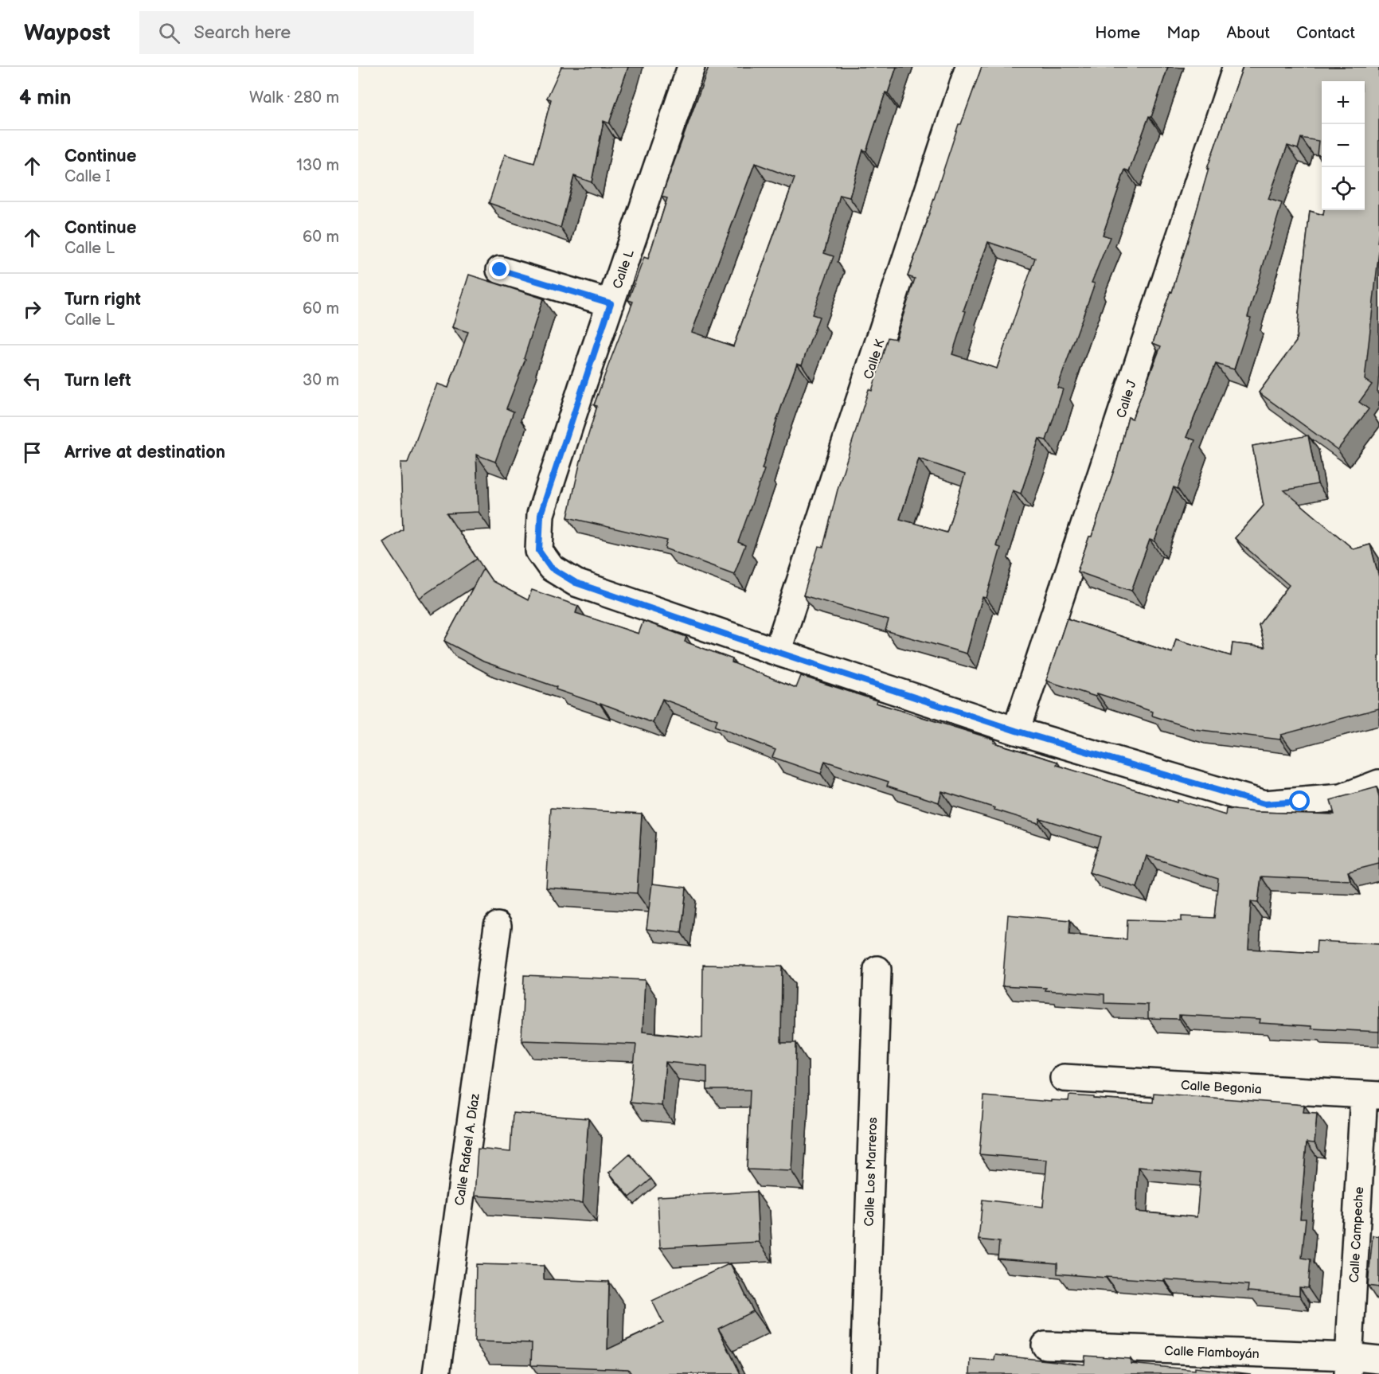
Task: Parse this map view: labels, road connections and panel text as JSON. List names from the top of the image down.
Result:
{
  "streets": {
    "street": [
      "Calle L",
      "Calle K",
      "Calle J",
      "Calle Begonia",
      "Calle Rafael A. Díaz",
      "Calle Los Marreros",
      "Calle Campeche",
      "Calle Flamboyán"
    ]
  },
  "crossings": [
    ["Calle L", "Calle K"],
    ["Calle L", "Calle J"],
    ["Calle Begonia", "Calle Campeche"],
    ["Calle Campeche", "Calle Flamboyán"]
  ],
  "page": {
    "header": "Waypost",
    "search": "Search here",
    "nav": [
      "Home",
      "Map",
      "About",
      "Contact"
    ],
    "heading": ["4 min", "Walk · 280 m"],
    "map_buttons": ["+", "−"],
    "list": [
      ["Continue", "Calle I", "130 m"],
      ["Continue", "Calle L", "60 m"],
      ["Turn right", "Calle L", "60 m"],
      ["Turn left", "30 m"],
      "Arrive at destination"
    ]
  }
}
